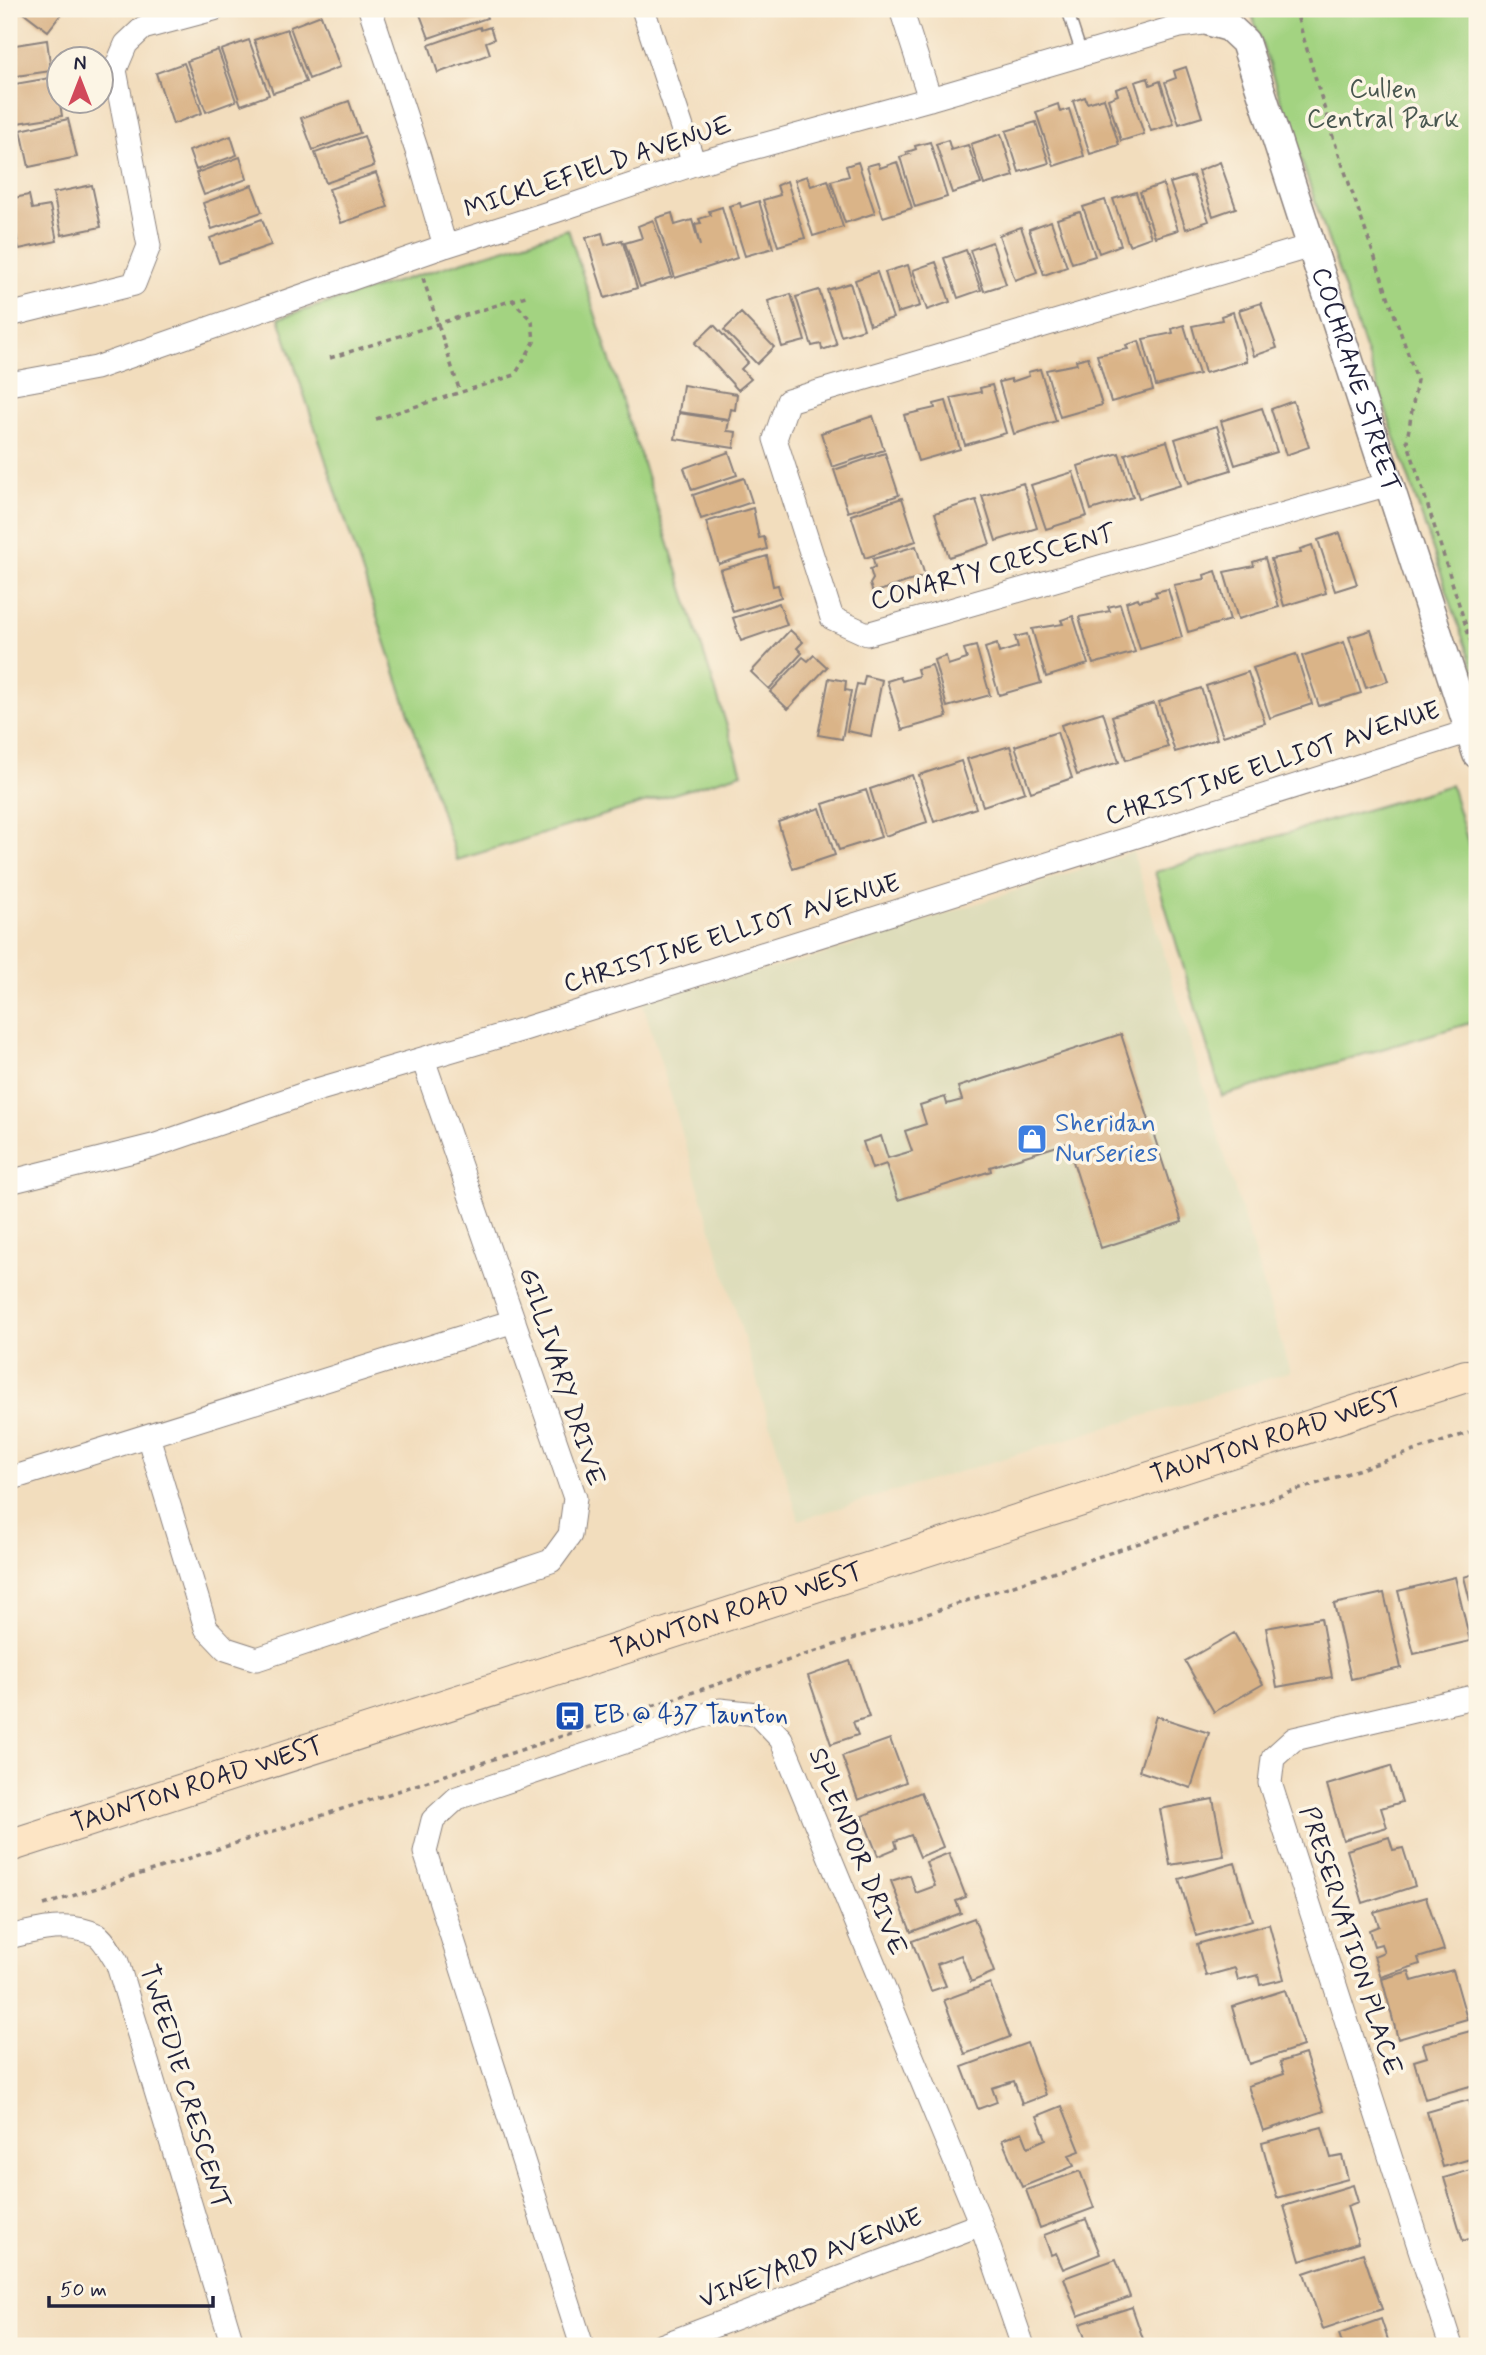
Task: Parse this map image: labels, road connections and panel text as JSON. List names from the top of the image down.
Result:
{
  "streets": {
    "main road": ["TAUNTON ROAD WEST"],
    "street": [
      "MICKLEFIELD AVENUE",
      "COCHRANE STREET",
      "CONARTY CRESCENT",
      "CHRISTINE ELLIOT AVENUE",
      "GILLIVARY DRIVE",
      "SPLENDOR DRIVE",
      "PRESERVATION PLACE",
      "TWEEDIE CRESCENT",
      "VINEYARD AVENUE"
    ]
  },
  "crossings": [
    ["MICKLEFIELD AVENUE", "COCHRANE STREET"],
    ["COCHRANE STREET", "CONARTY CRESCENT"],
    ["COCHRANE STREET", "CHRISTINE ELLIOT AVENUE"],
    ["CHRISTINE ELLIOT AVENUE", "GILLIVARY DRIVE"],
    ["SPLENDOR DRIVE", "VINEYARD AVENUE"]
  ],
  "parks": ["Cullen Central Park"],
  "places": {
    "shop": ["Sheridan Nurseries"],
    "bus stop": ["EB @ 437 Taunton"]
  },
  "scale_bar": "50 m",
  "north": "top"
}
